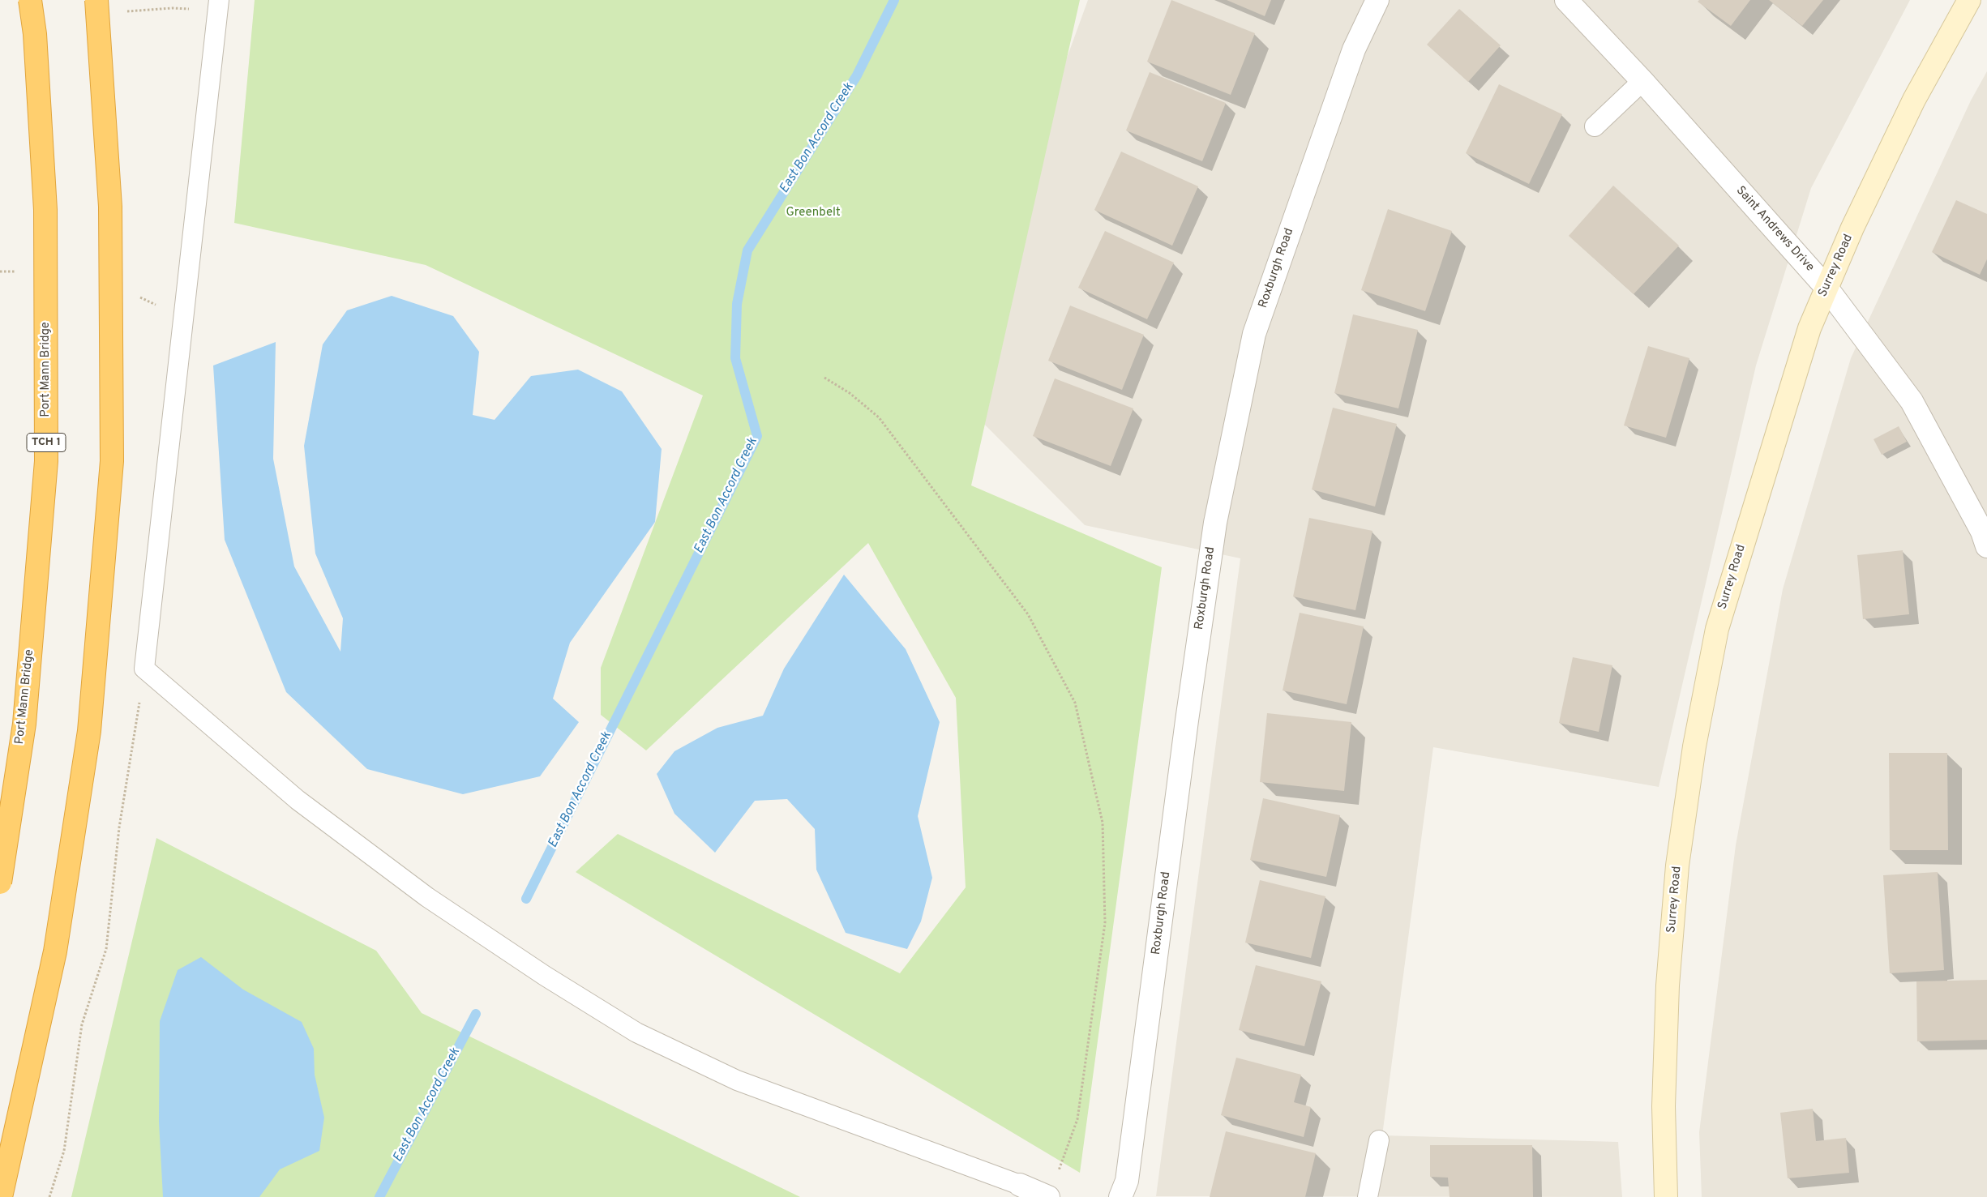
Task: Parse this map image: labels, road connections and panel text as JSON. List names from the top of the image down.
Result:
{
  "streets": {
    "highway": ["Port Mann Bridge", "TCH 1"],
    "street": ["Saint Andrews Drive", "Surrey Road", "Roxburgh Road"]
  },
  "crossings": [
    ["Saint Andrews Drive", "Surrey Road"]
  ],
  "water": ["East Bon Accord Creek"],
  "parks": ["Greenbelt"]
}
